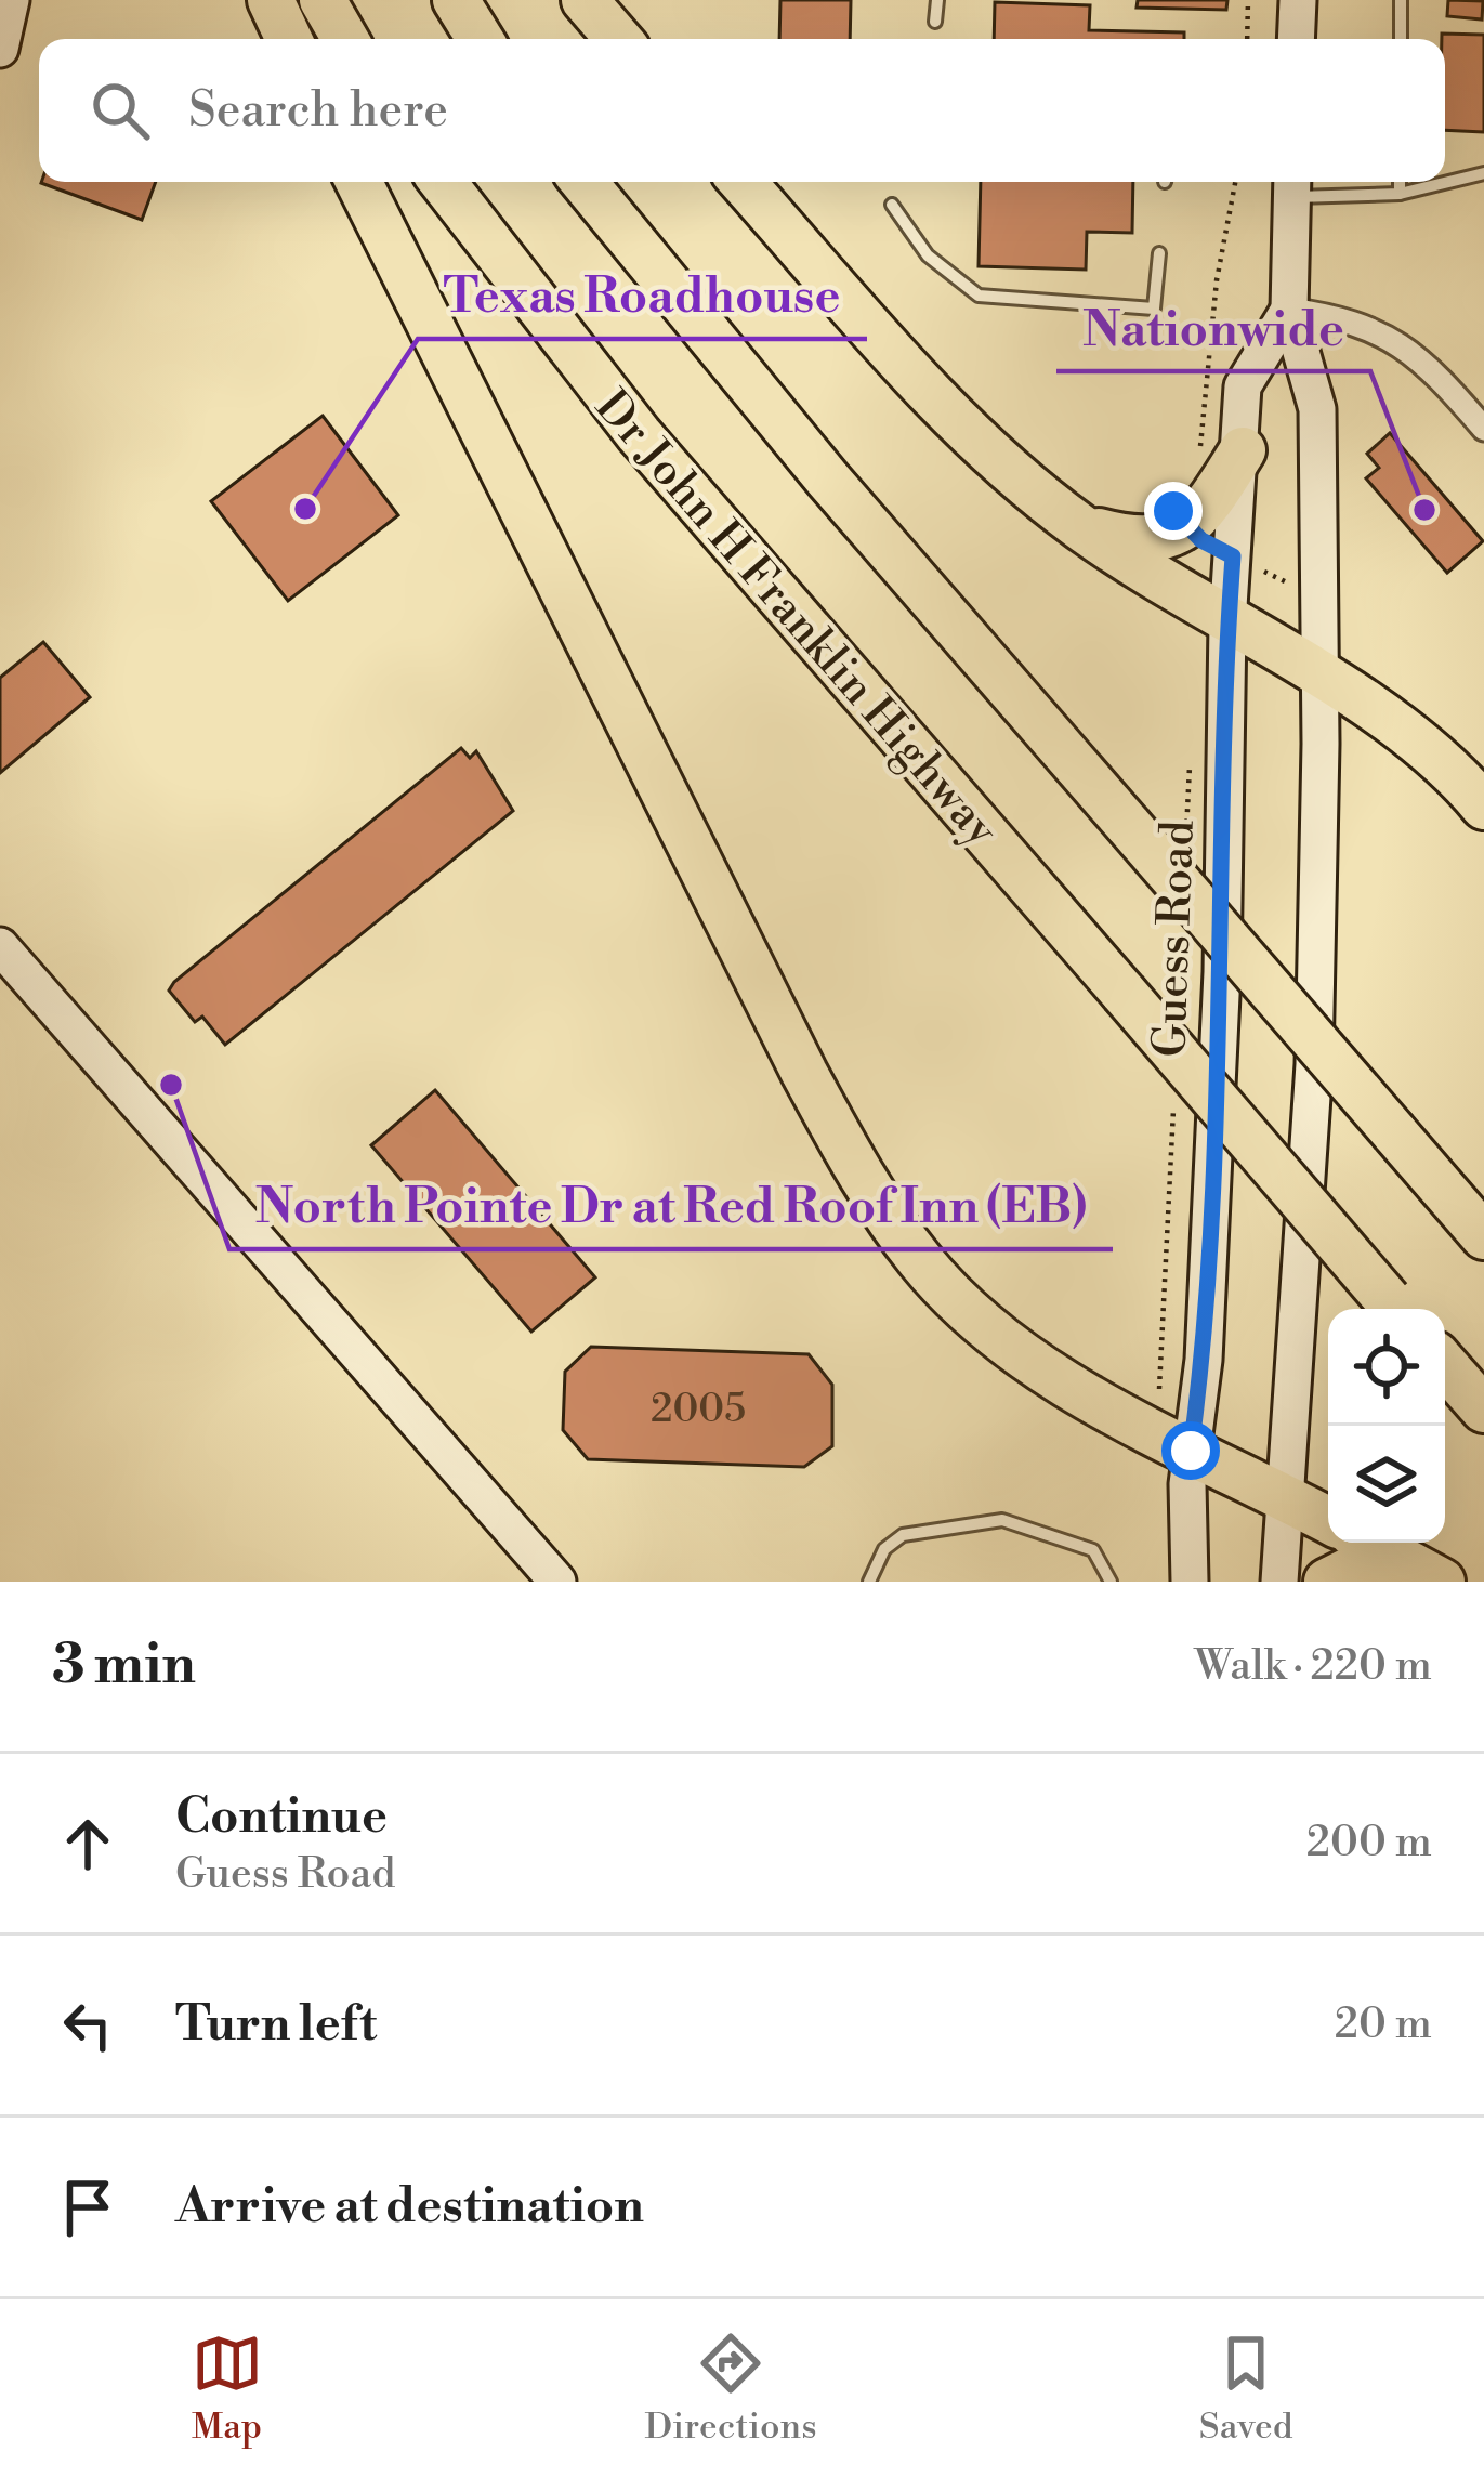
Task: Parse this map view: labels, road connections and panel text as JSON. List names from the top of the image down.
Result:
{
  "streets": {
    "highway": ["Dr John H Franklin Highway"],
    "main road": ["Guess Road"]
  },
  "places": ["Texas Roadhouse", "Nationwide", "North Pointe Dr at Red Roof Inn (EB)"],
  "house_numbers": ["2005"],
  "page": {
    "search": "Search here",
    "heading": ["3 min", "Walk · 220 m"],
    "list": [
      ["Continue", "Guess Road", "200 m"],
      ["Turn left", "20 m"],
      "Arrive at destination"
    ],
    "nav": ["Map", "Directions", "Saved"]
  }
}
